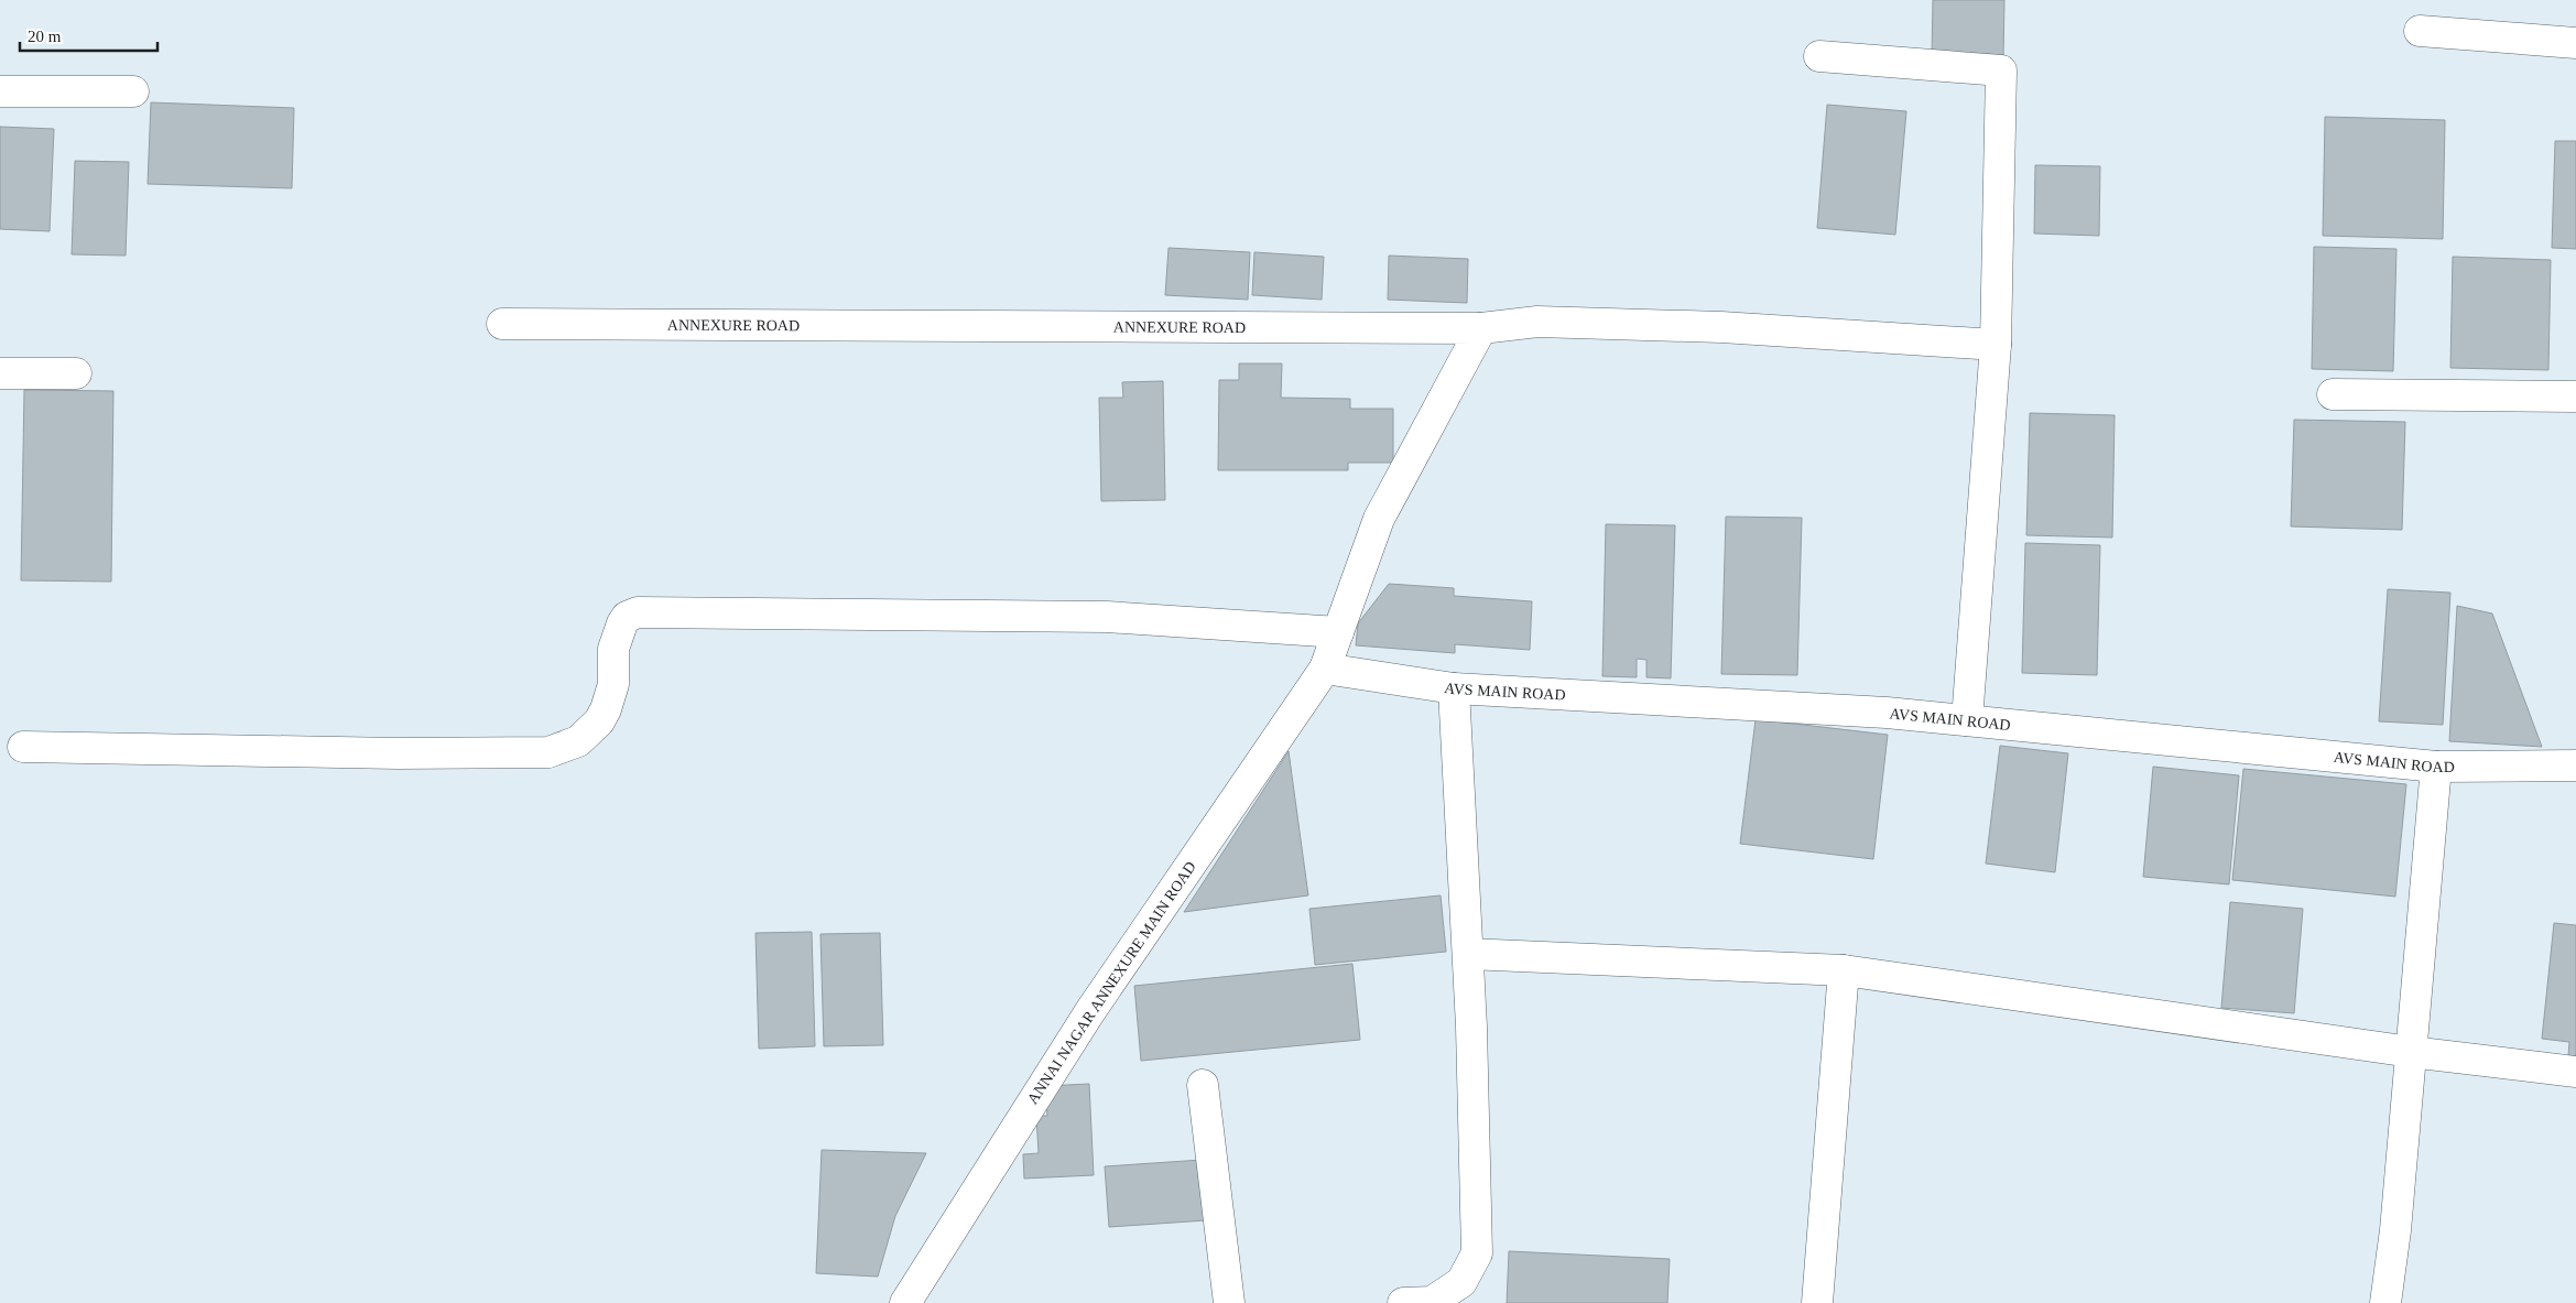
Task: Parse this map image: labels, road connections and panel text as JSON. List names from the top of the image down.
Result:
{
  "streets": {
    "street": ["ANNEXURE ROAD", "AVS MAIN ROAD", "ANNAI NAGAR ANNEXURE MAIN ROAD"]
  },
  "crossings": [
    ["AVS MAIN ROAD", "ANNAI NAGAR ANNEXURE MAIN ROAD"]
  ],
  "scale_bar": "20 m"
}
